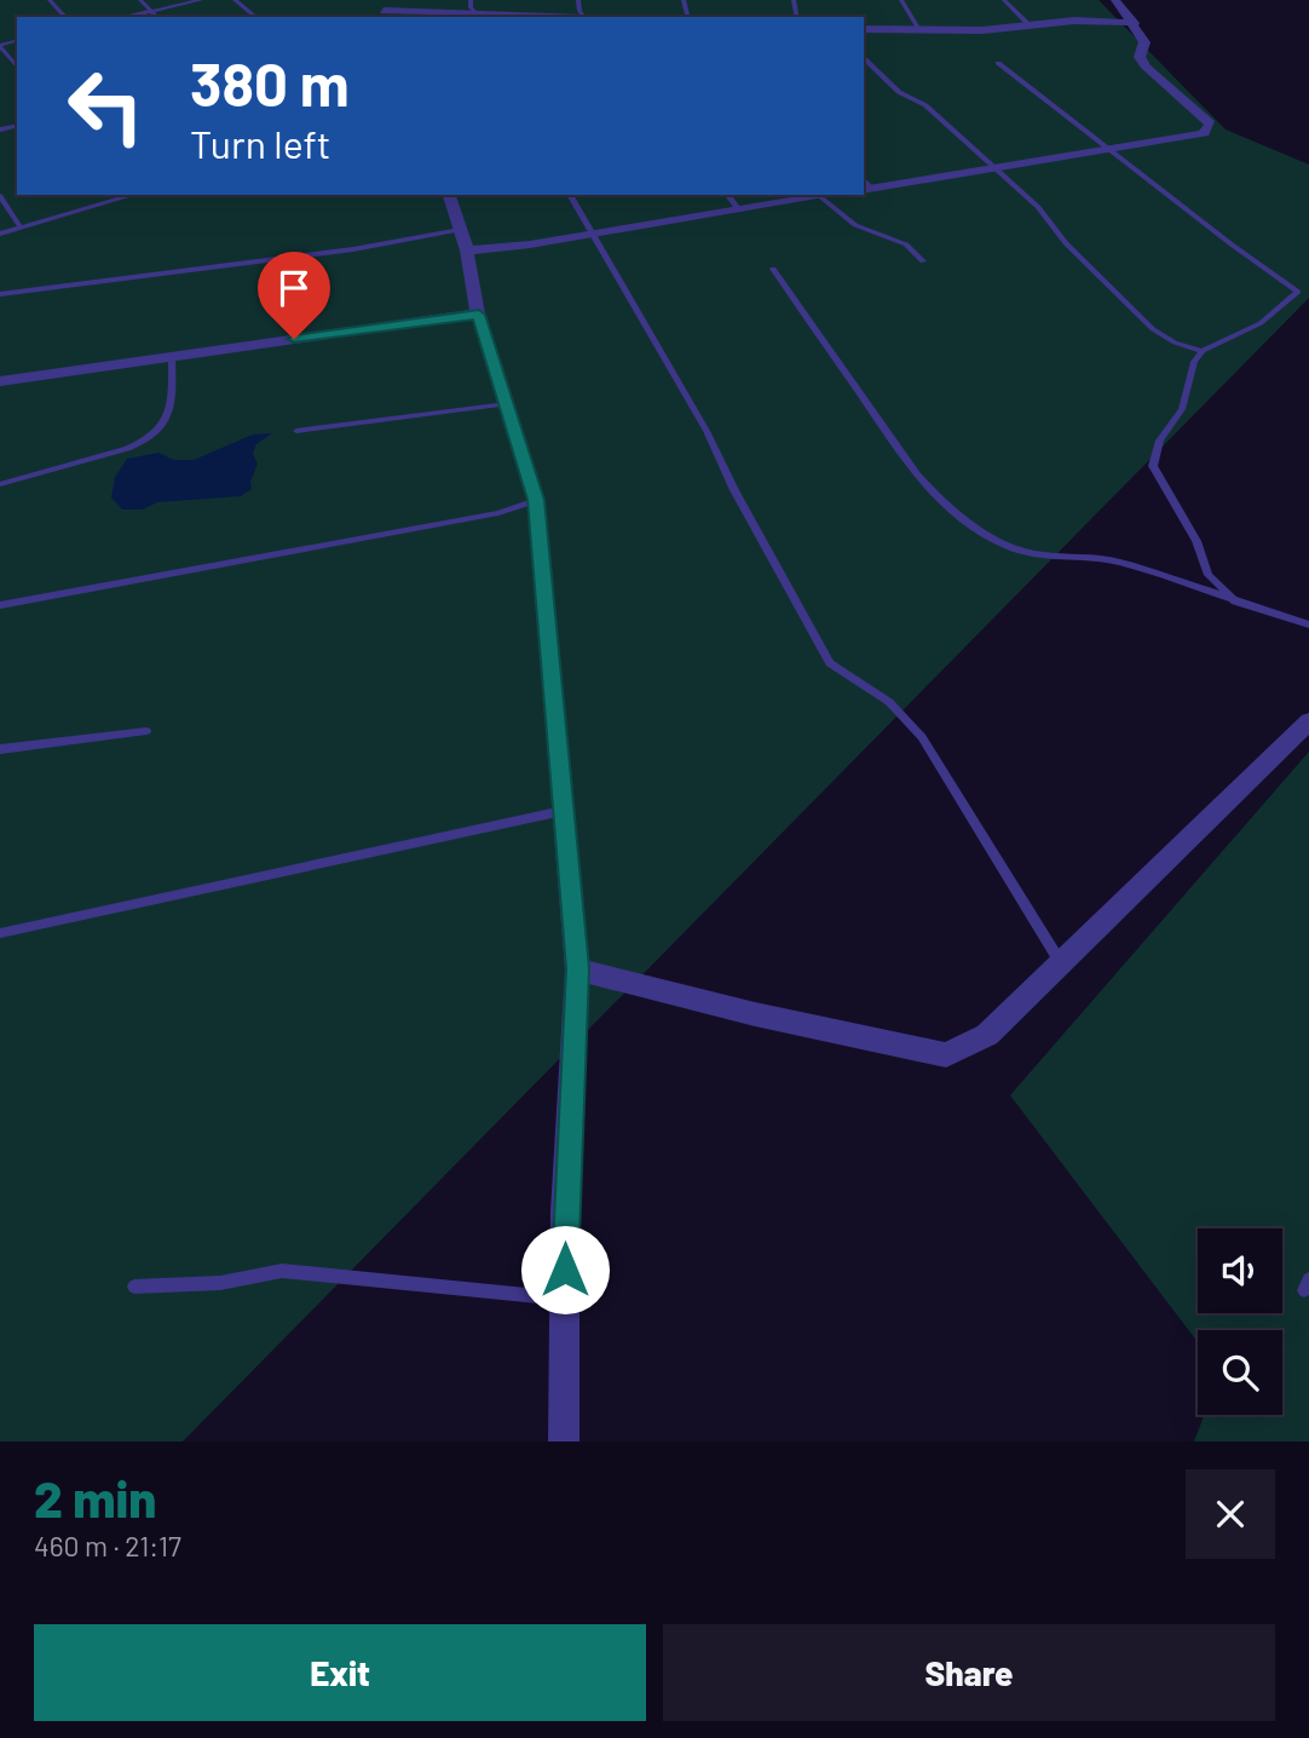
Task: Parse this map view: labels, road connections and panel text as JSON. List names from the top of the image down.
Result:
{
  "page": {
    "turn": ["380 m", "Turn left"],
    "heading": ["2 min", "460 m · 21:17"],
    "buttons": ["Exit", "Share"]
  }
}
